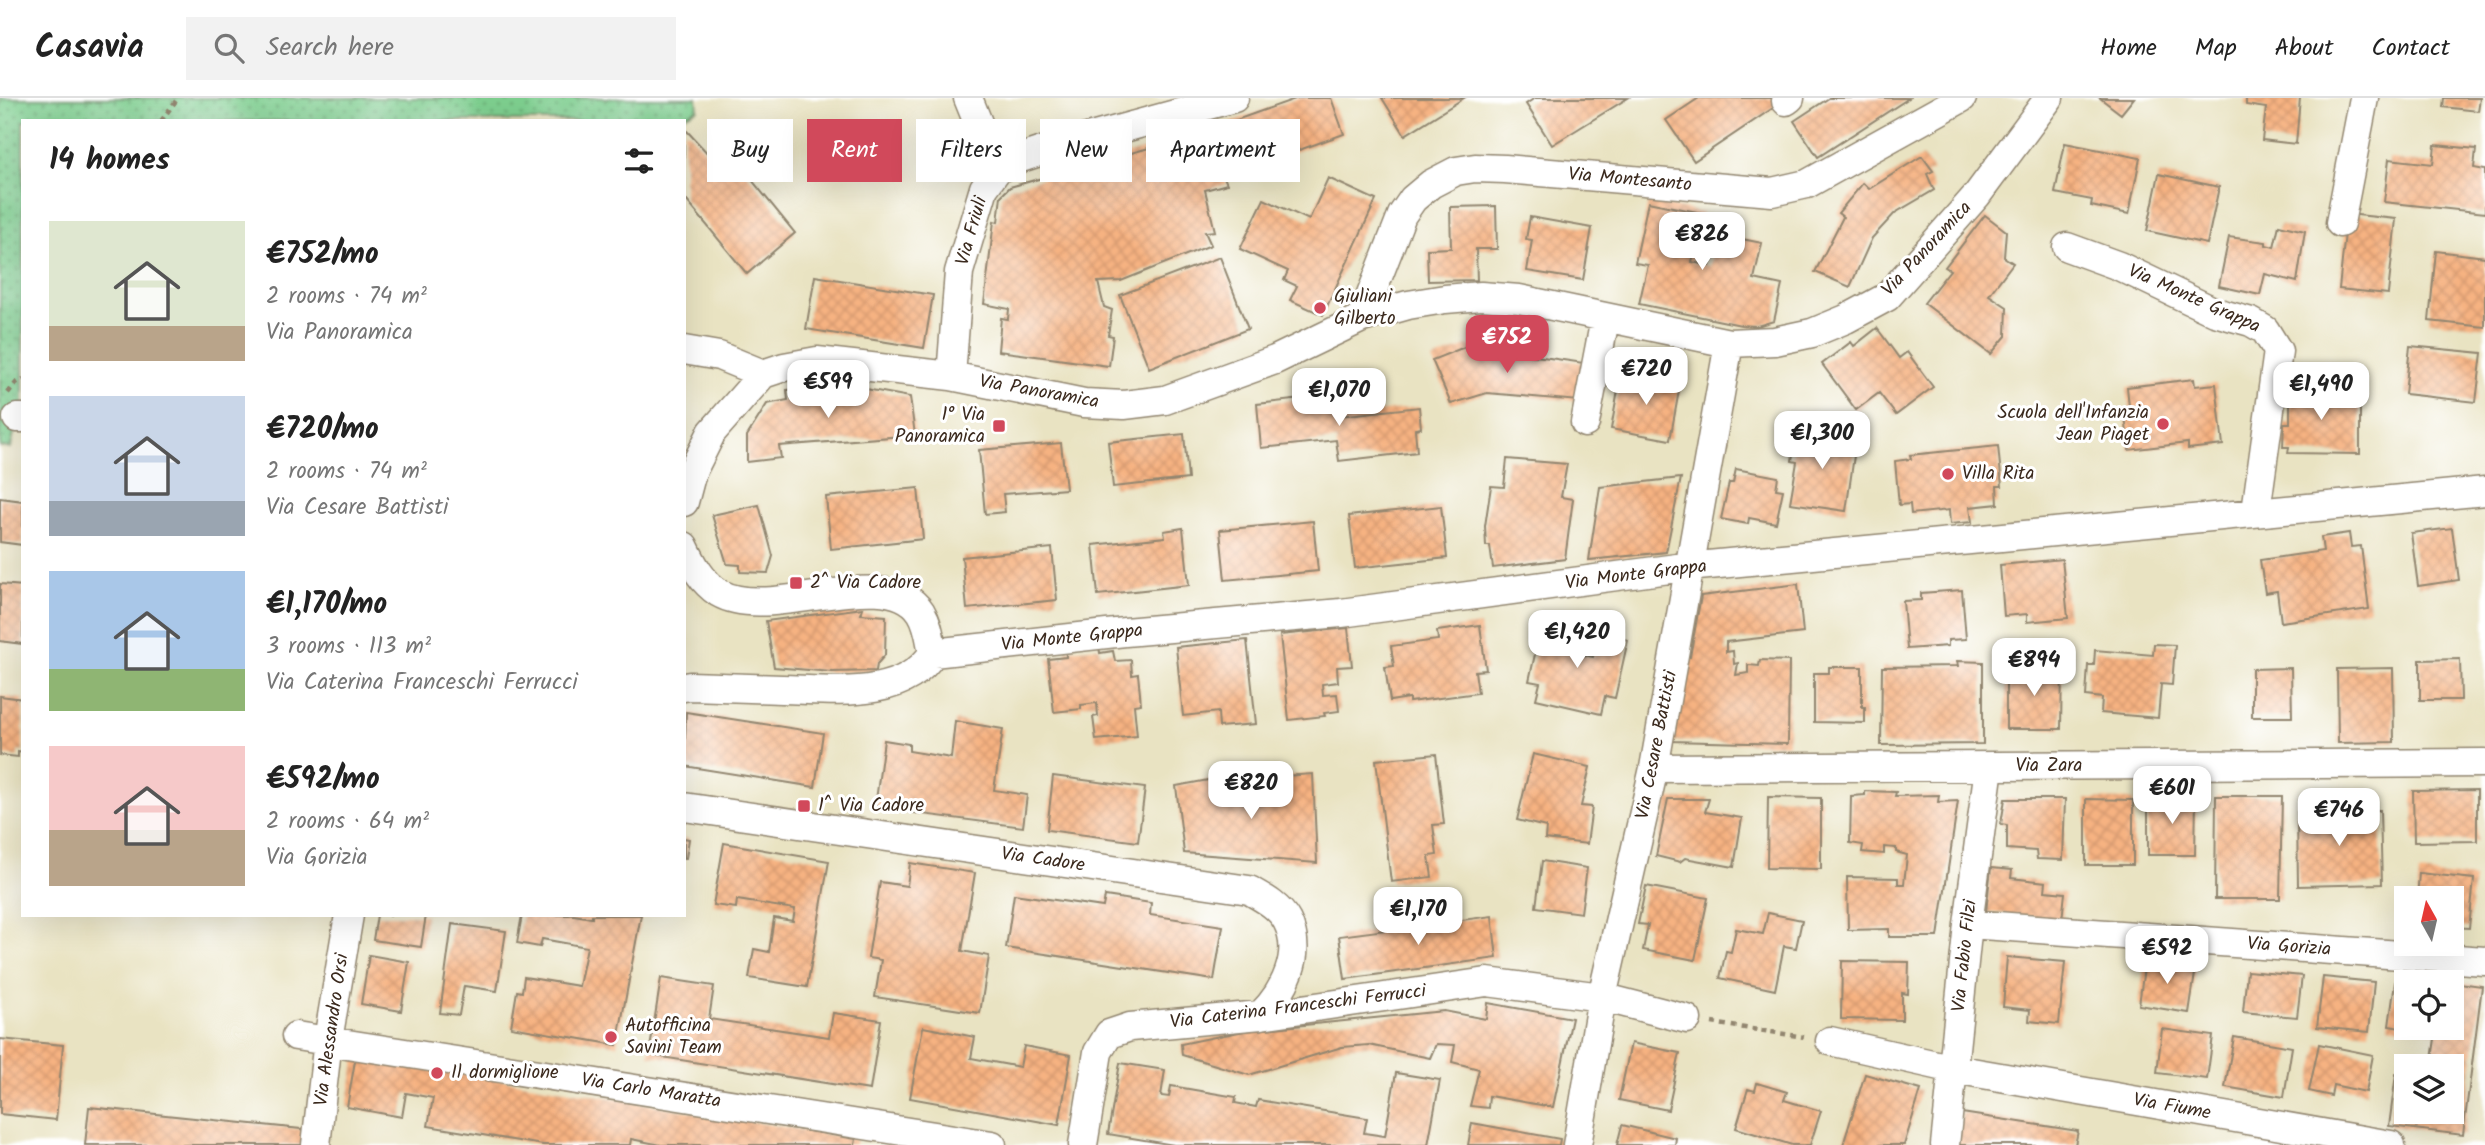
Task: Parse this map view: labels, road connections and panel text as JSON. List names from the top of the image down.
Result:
{
  "streets": {
    "street": [
      "Via Montesanto",
      "Via Friuli",
      "Via Panoramica",
      "Via Monte Grappa",
      "Via Cesare Battisti",
      "Via Zara",
      "Via Cadore",
      "Via Gorizia",
      "Via Fabio Filzi",
      "Via Caterina Franceschi Ferrucci",
      "Via Alessandro Orsi",
      "Via Carlo Maratta",
      "Via Fiume"
    ]
  },
  "crossings": [
    ["Via Montesanto", "Via Panoramica"],
    ["Via Friuli", "Via Panoramica"],
    ["Via Panoramica", "Via Cesare Battisti"],
    ["Via Monte Grappa", "Via Cesare Battisti"],
    ["Via Cesare Battisti", "Via Zara"],
    ["Via Cesare Battisti", "Via Caterina Franceschi Ferrucci"],
    ["Via Zara", "Via Fabio Filzi"],
    ["Via Cadore", "Via Caterina Franceschi Ferrucci"],
    ["Via Gorizia", "Via Fabio Filzi"],
    ["Via Fabio Filzi", "Via Fiume"],
    ["Via Alessandro Orsi", "Via Carlo Maratta"]
  ],
  "places": {
    "other": [
      "Giuliani Gilberto",
      "Scuola dell'Infanzia Jean Piaget",
      "Villa Rita",
      "Autofficina Savini Team",
      "Il dormiglione"
    ],
    "transit": ["1° Via Panoramica", "2^ Via Cadore", "1^ Via Cadore"]
  },
  "north": "top",
  "page": {
    "header": "Casavia",
    "search": "Search here",
    "nav": [
      "Home",
      "Map",
      "About",
      "Contact"
    ],
    "chip": [
      "Buy",
      "Rent",
      "Filters",
      "New",
      "Apartment"
    ],
    "heading": "14 homes",
    "list": [
      {
        "name": "€752/mo",
        "note": "2 rooms · 74 m² · Via Panoramica"
      },
      {
        "name": "€720/mo",
        "note": "2 rooms · 74 m² · Via Cesare Battisti"
      },
      {
        "name": "€1,170/mo",
        "note": "3 rooms · 113 m² · Via Caterina Franceschi Ferrucci"
      },
      {
        "name": "€592/mo",
        "note": "2 rooms · 64 m² · Via Gorizia"
      }
    ],
    "price": [
      "€826",
      "€752",
      "€720",
      "€599",
      "€1,490",
      "€1,070",
      "€1,300",
      "€1,420",
      "€894",
      "€820",
      "€601",
      "€746",
      "€1,170",
      "€592"
    ]
  }
}
